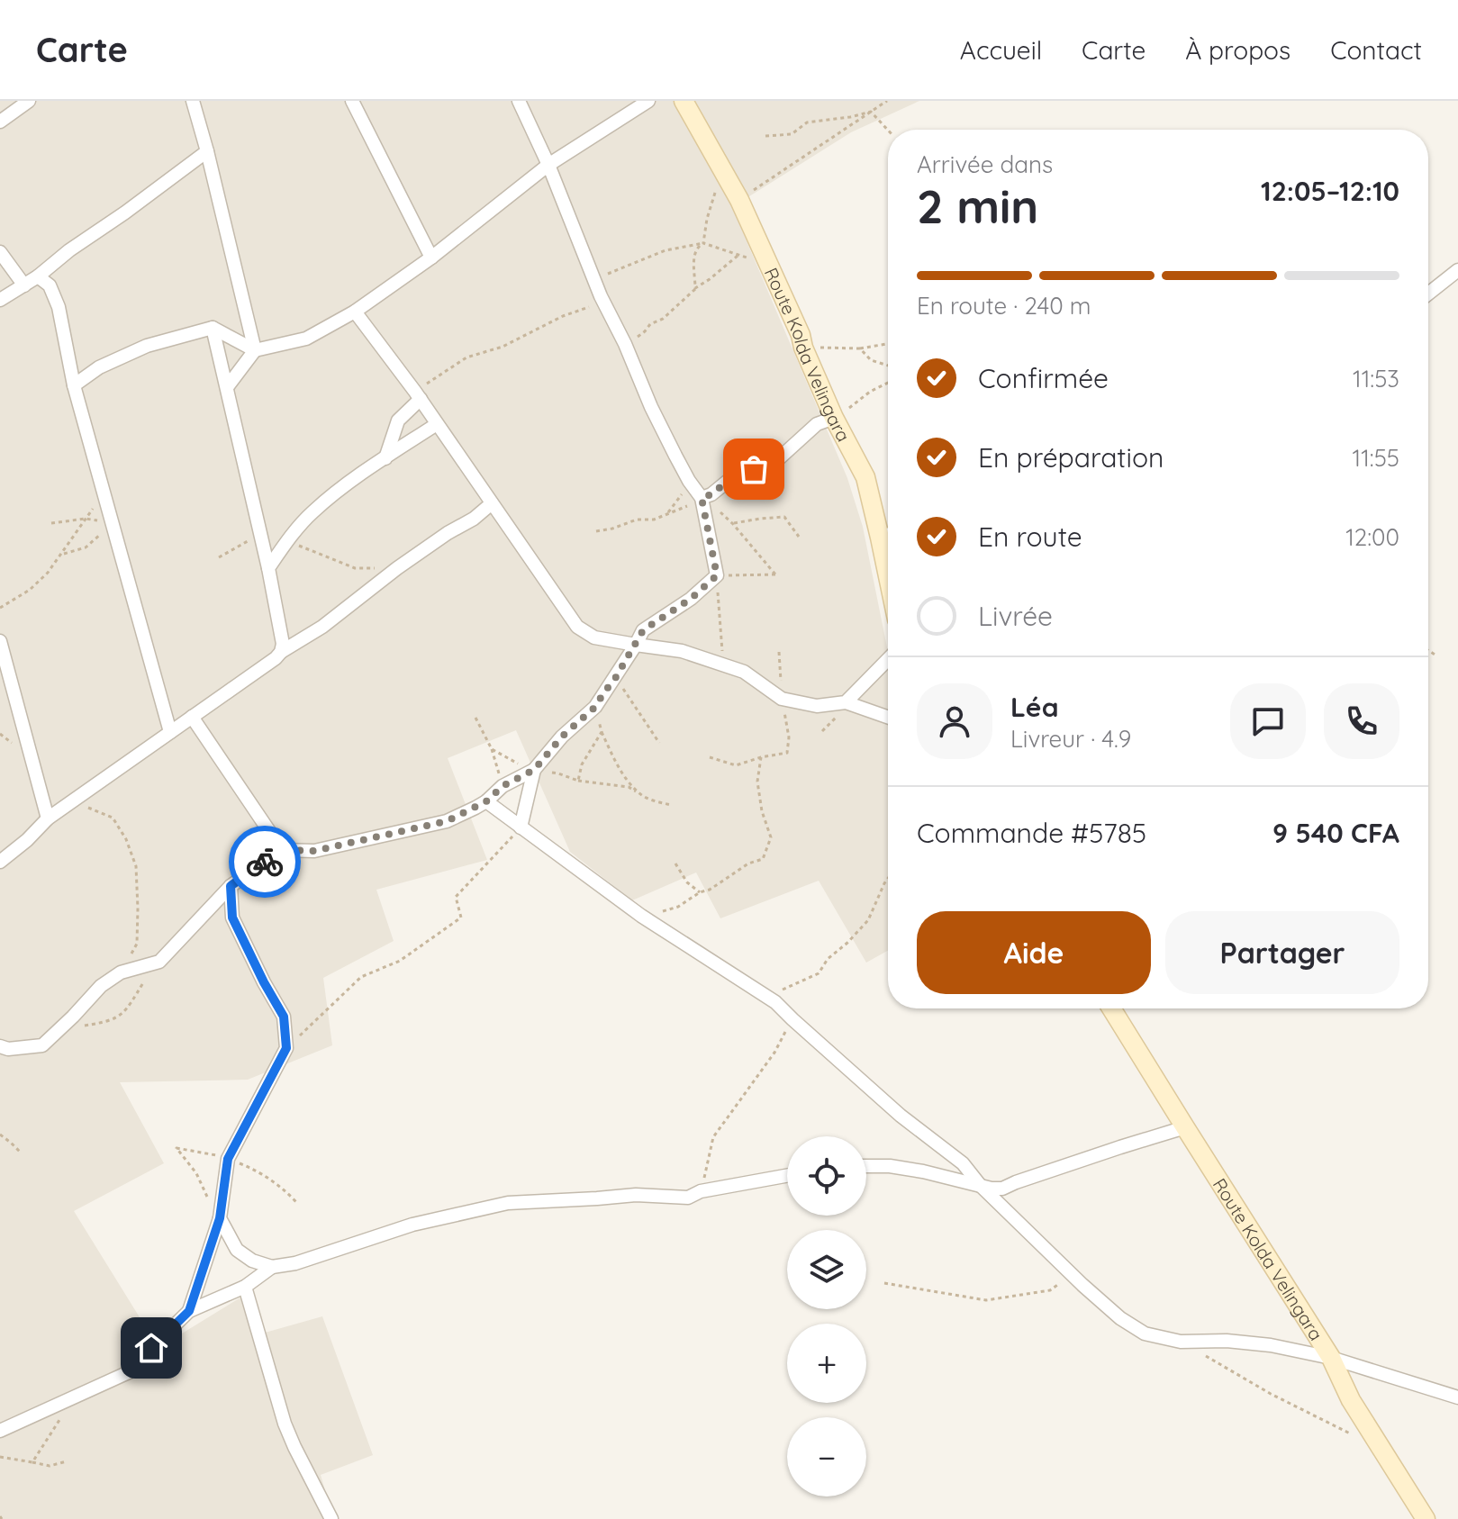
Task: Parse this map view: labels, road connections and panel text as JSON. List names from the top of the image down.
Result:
{
  "streets": {
    "main road": ["Route Kolda Velingara"]
  },
  "page": {
    "header": "Carte",
    "nav": [
      "Accueil",
      "Carte",
      "À propos",
      "Contact"
    ],
    "heading": ["2 min", "Arrivée dans", "12:05–12:10"],
    "panel": [
      "Léa",
      "Livreur · 4.9",
      "Commande #5785",
      "9 540 CFA"
    ],
    "bar": "En route · 240 m",
    "list": [
      ["Confirmée", "11:53"],
      ["En préparation", "11:55"],
      ["En route", "12:00"],
      "Livrée"
    ],
    "buttons": ["Aide", "Partager"],
    "map_buttons": ["+", "−"]
  }
}
